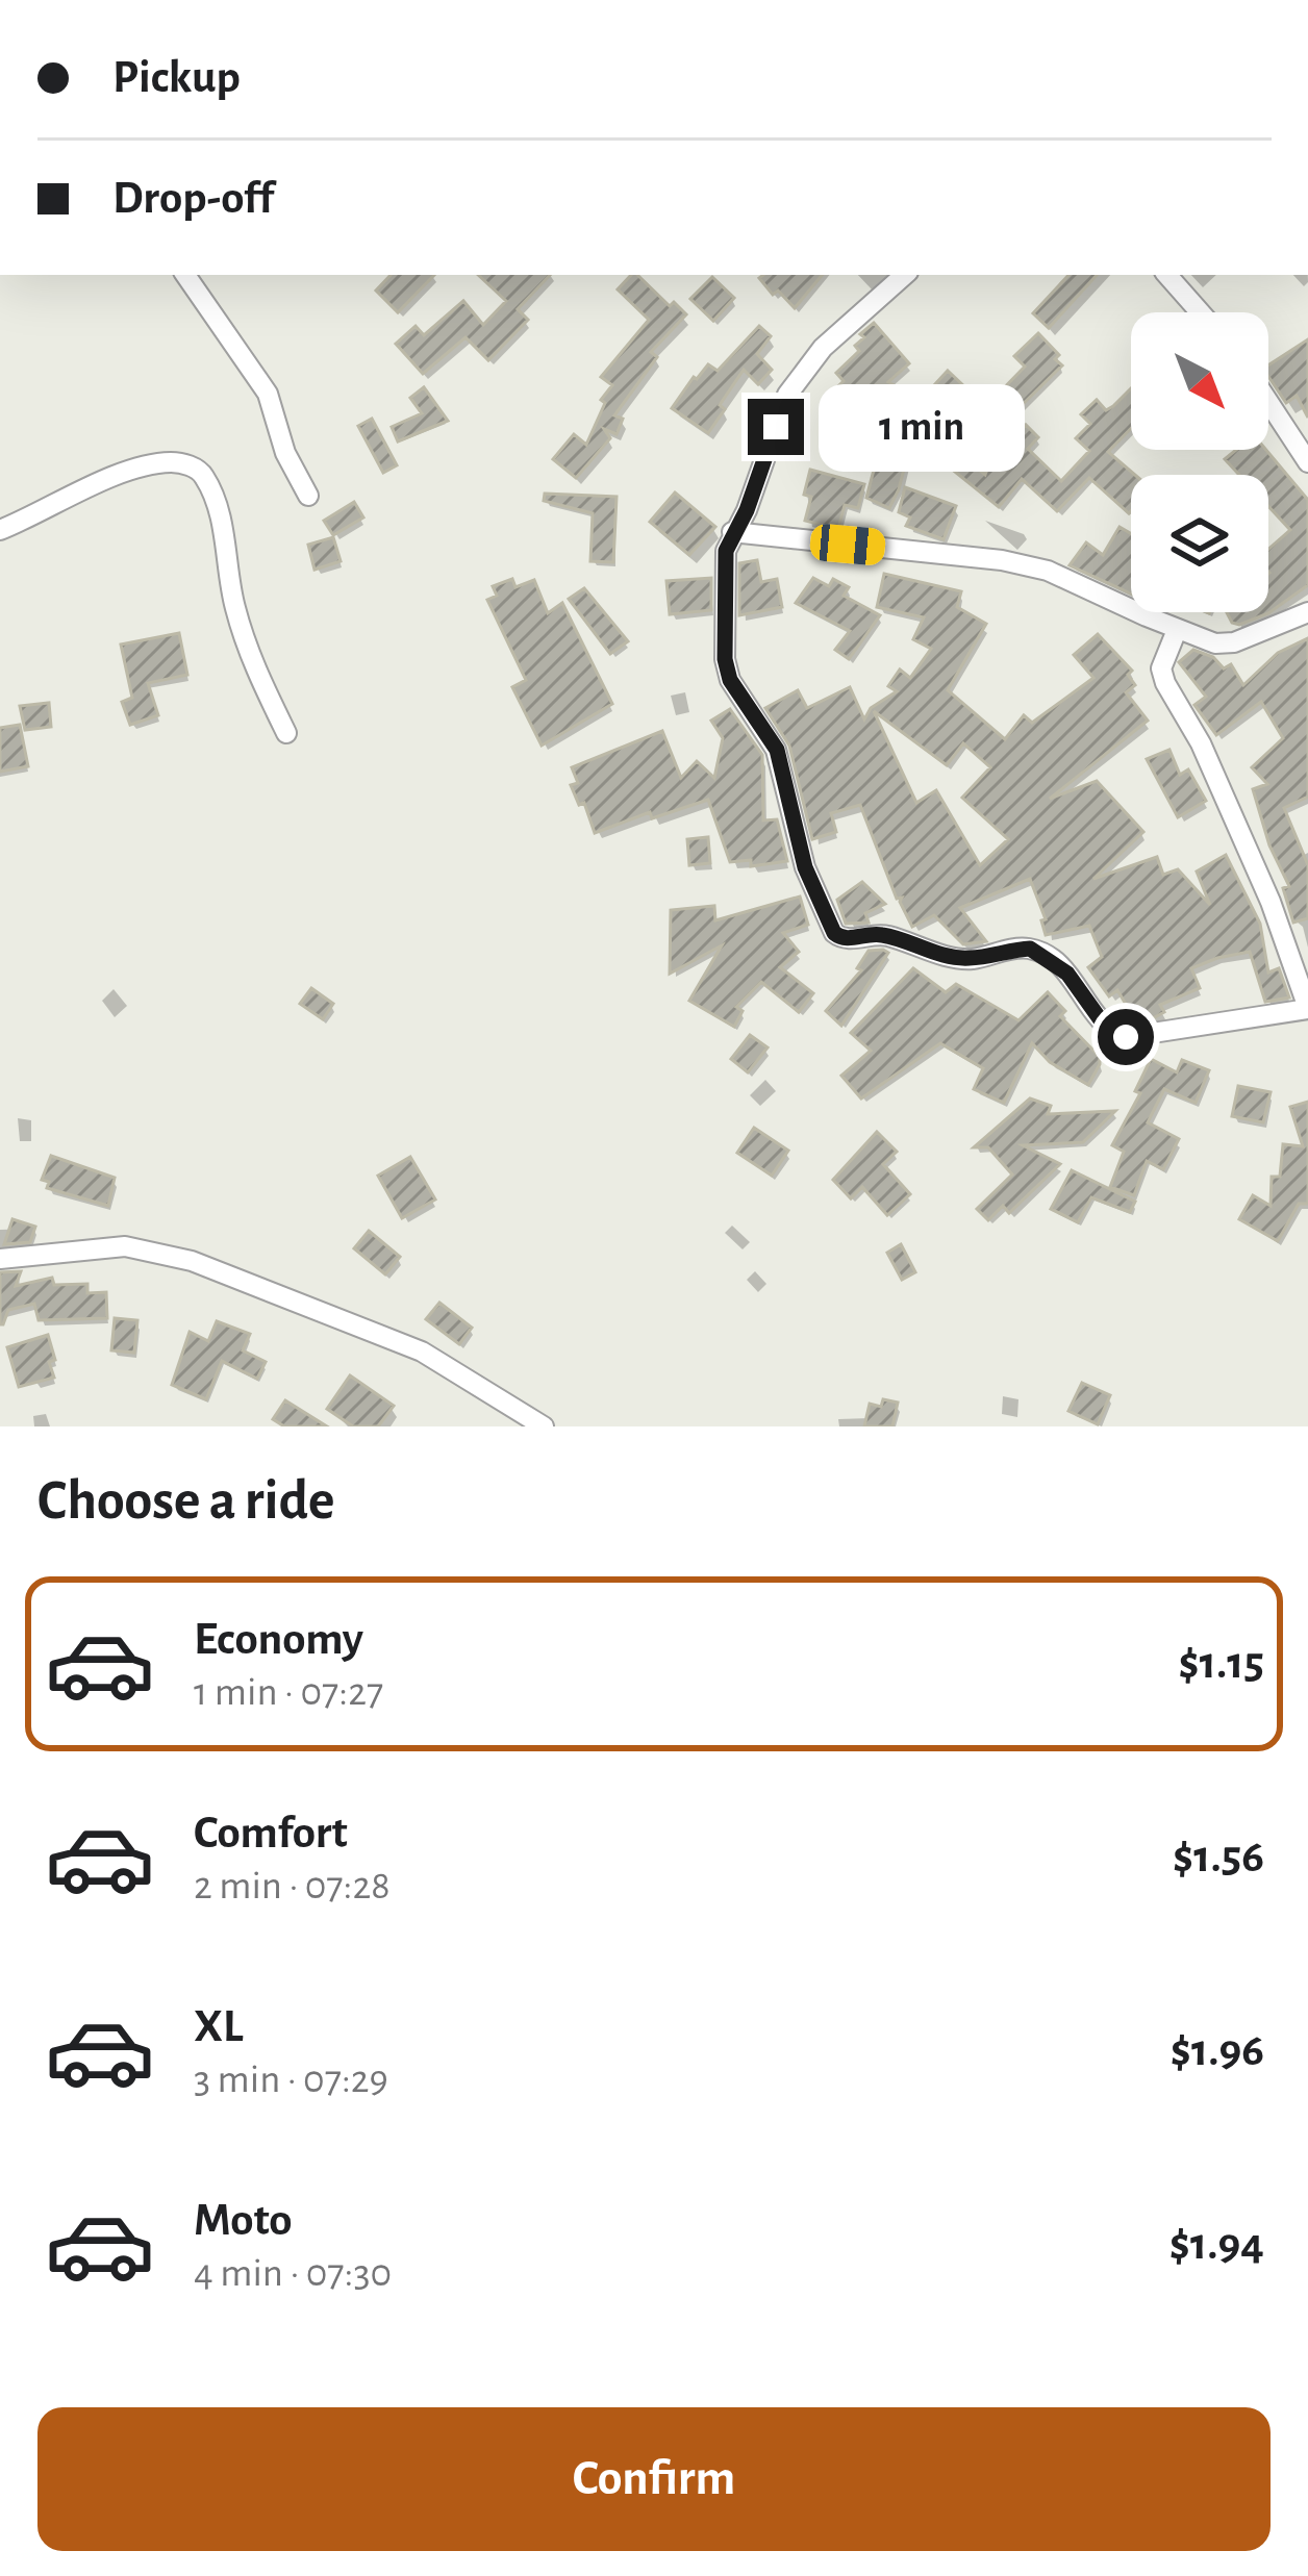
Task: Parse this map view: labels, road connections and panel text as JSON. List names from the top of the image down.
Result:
{
  "north": "bottom right",
  "page": {
    "banner": ["Pickup", "Drop-off"],
    "bubble": "1 min",
    "heading": "Choose a ride",
    "list": [
      {
        "name": "Economy",
        "note": "1 min · 07:27",
        "value": "$1.15"
      },
      {
        "name": "Comfort",
        "note": "2 min · 07:28",
        "value": "$1.56"
      },
      {
        "name": "XL",
        "note": "3 min · 07:29",
        "value": "$1.96"
      },
      {
        "name": "Moto",
        "note": "4 min · 07:30",
        "value": "$1.94"
      }
    ],
    "buttons": "Confirm"
  }
}
